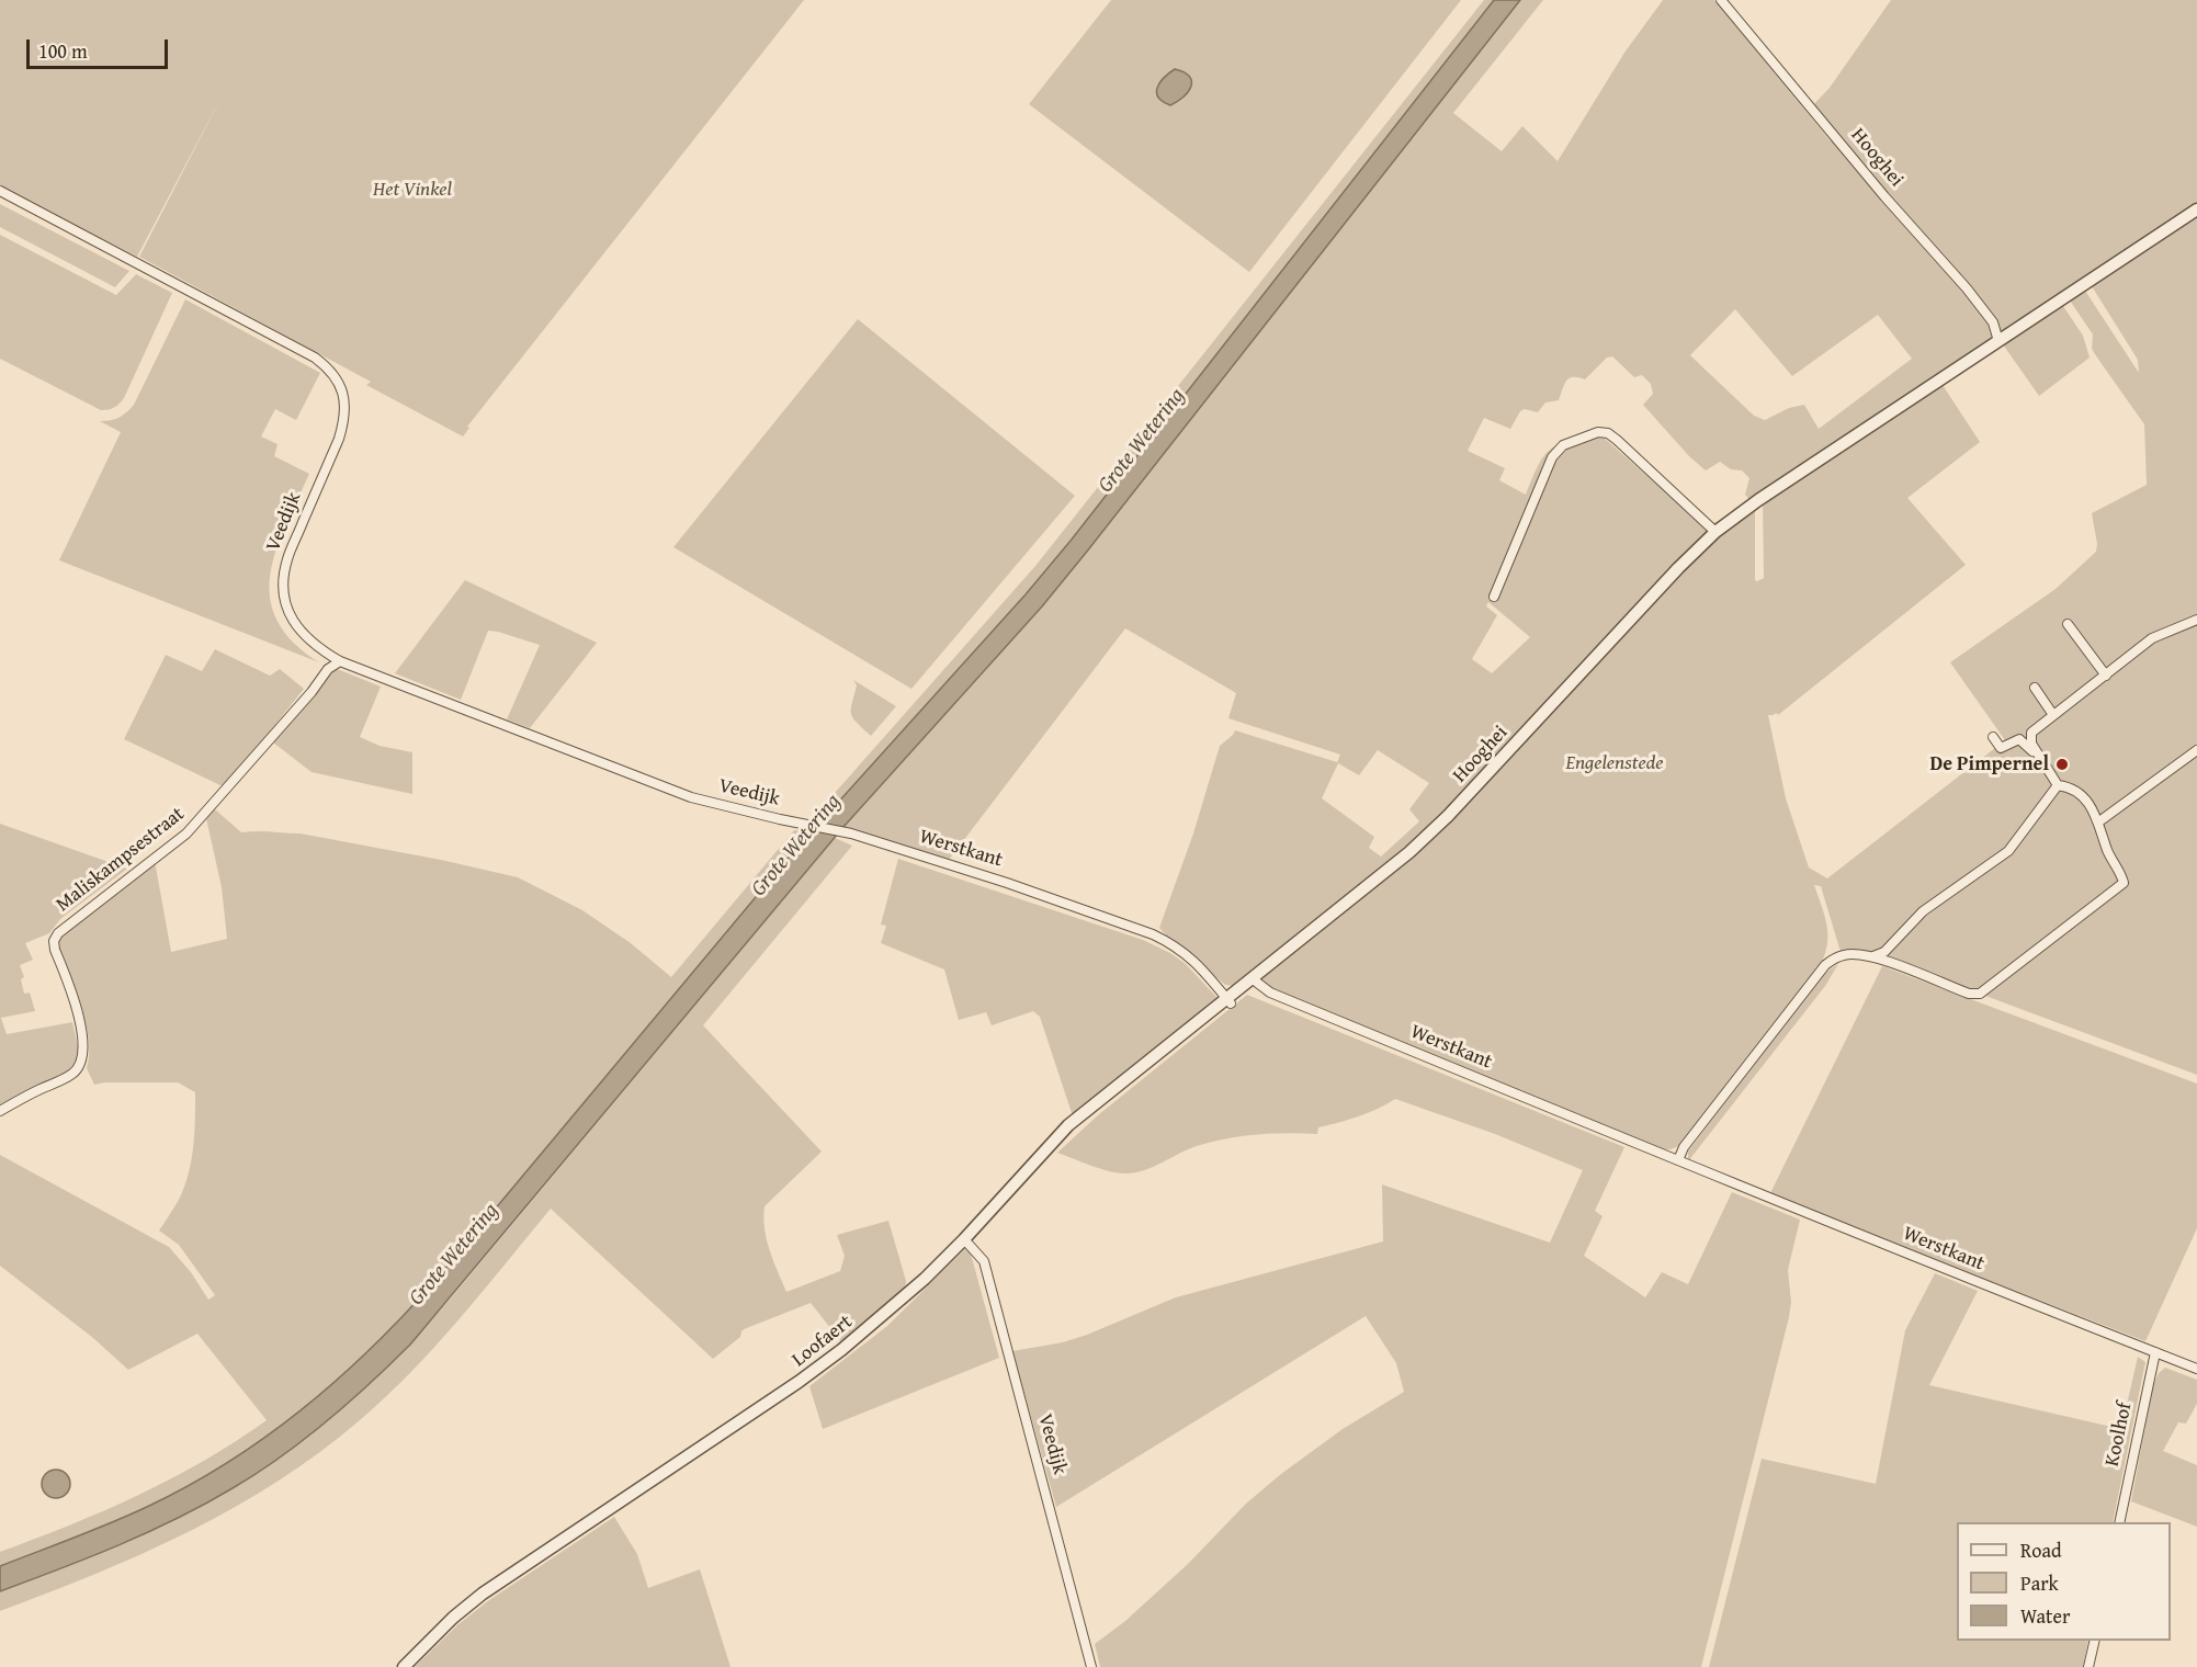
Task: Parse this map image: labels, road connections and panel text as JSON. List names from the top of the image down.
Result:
{
  "streets": {
    "street": [
      "Hooghei",
      "Veedijk",
      "Werstkant",
      "Maliskampsestraat",
      "Loofaert",
      "Koolhof"
    ]
  },
  "crossings": [
    ["Hooghei", "Werstkant"],
    ["Hooghei", "Loofaert"],
    ["Veedijk", "Werstkant"],
    ["Veedijk", "Maliskampsestraat"],
    ["Veedijk", "Loofaert"],
    ["Werstkant", "Loofaert"],
    ["Werstkant", "Koolhof"]
  ],
  "water": ["Grote Wetering"],
  "parks": ["Het Vinkel", "Engelenstede"],
  "places": ["De Pimpernel"],
  "legend": ["Road", "Park", "Water"],
  "scale_bar": "100 m"
}
